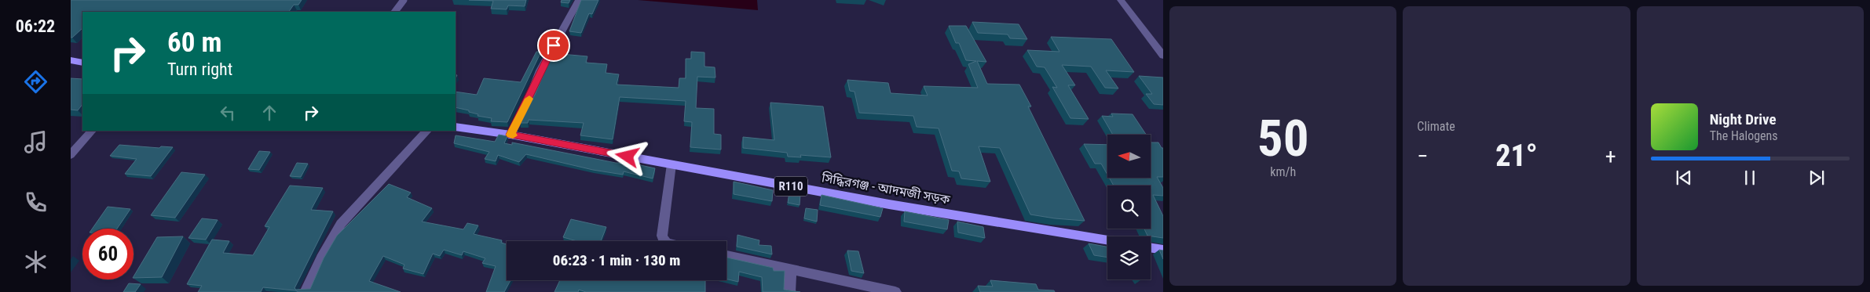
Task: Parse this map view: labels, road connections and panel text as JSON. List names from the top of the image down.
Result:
{
  "streets": {
    "main road": ["R110", "সিদ্ধিরগঞ্জ - আদমজী সড়ক"]
  },
  "north": "left",
  "page": {
    "tabs": "06:22",
    "tile": [
      ["50", "km/h"],
      "Climate"
    ],
    "turn": ["60 m", "Turn right"],
    "song": ["Night Drive", "The Halogens"],
    "heat": ["−", "21°", "+"],
    "limit": "60",
    "trip": "06:23 · 1 min · 130 m"
  }
}
